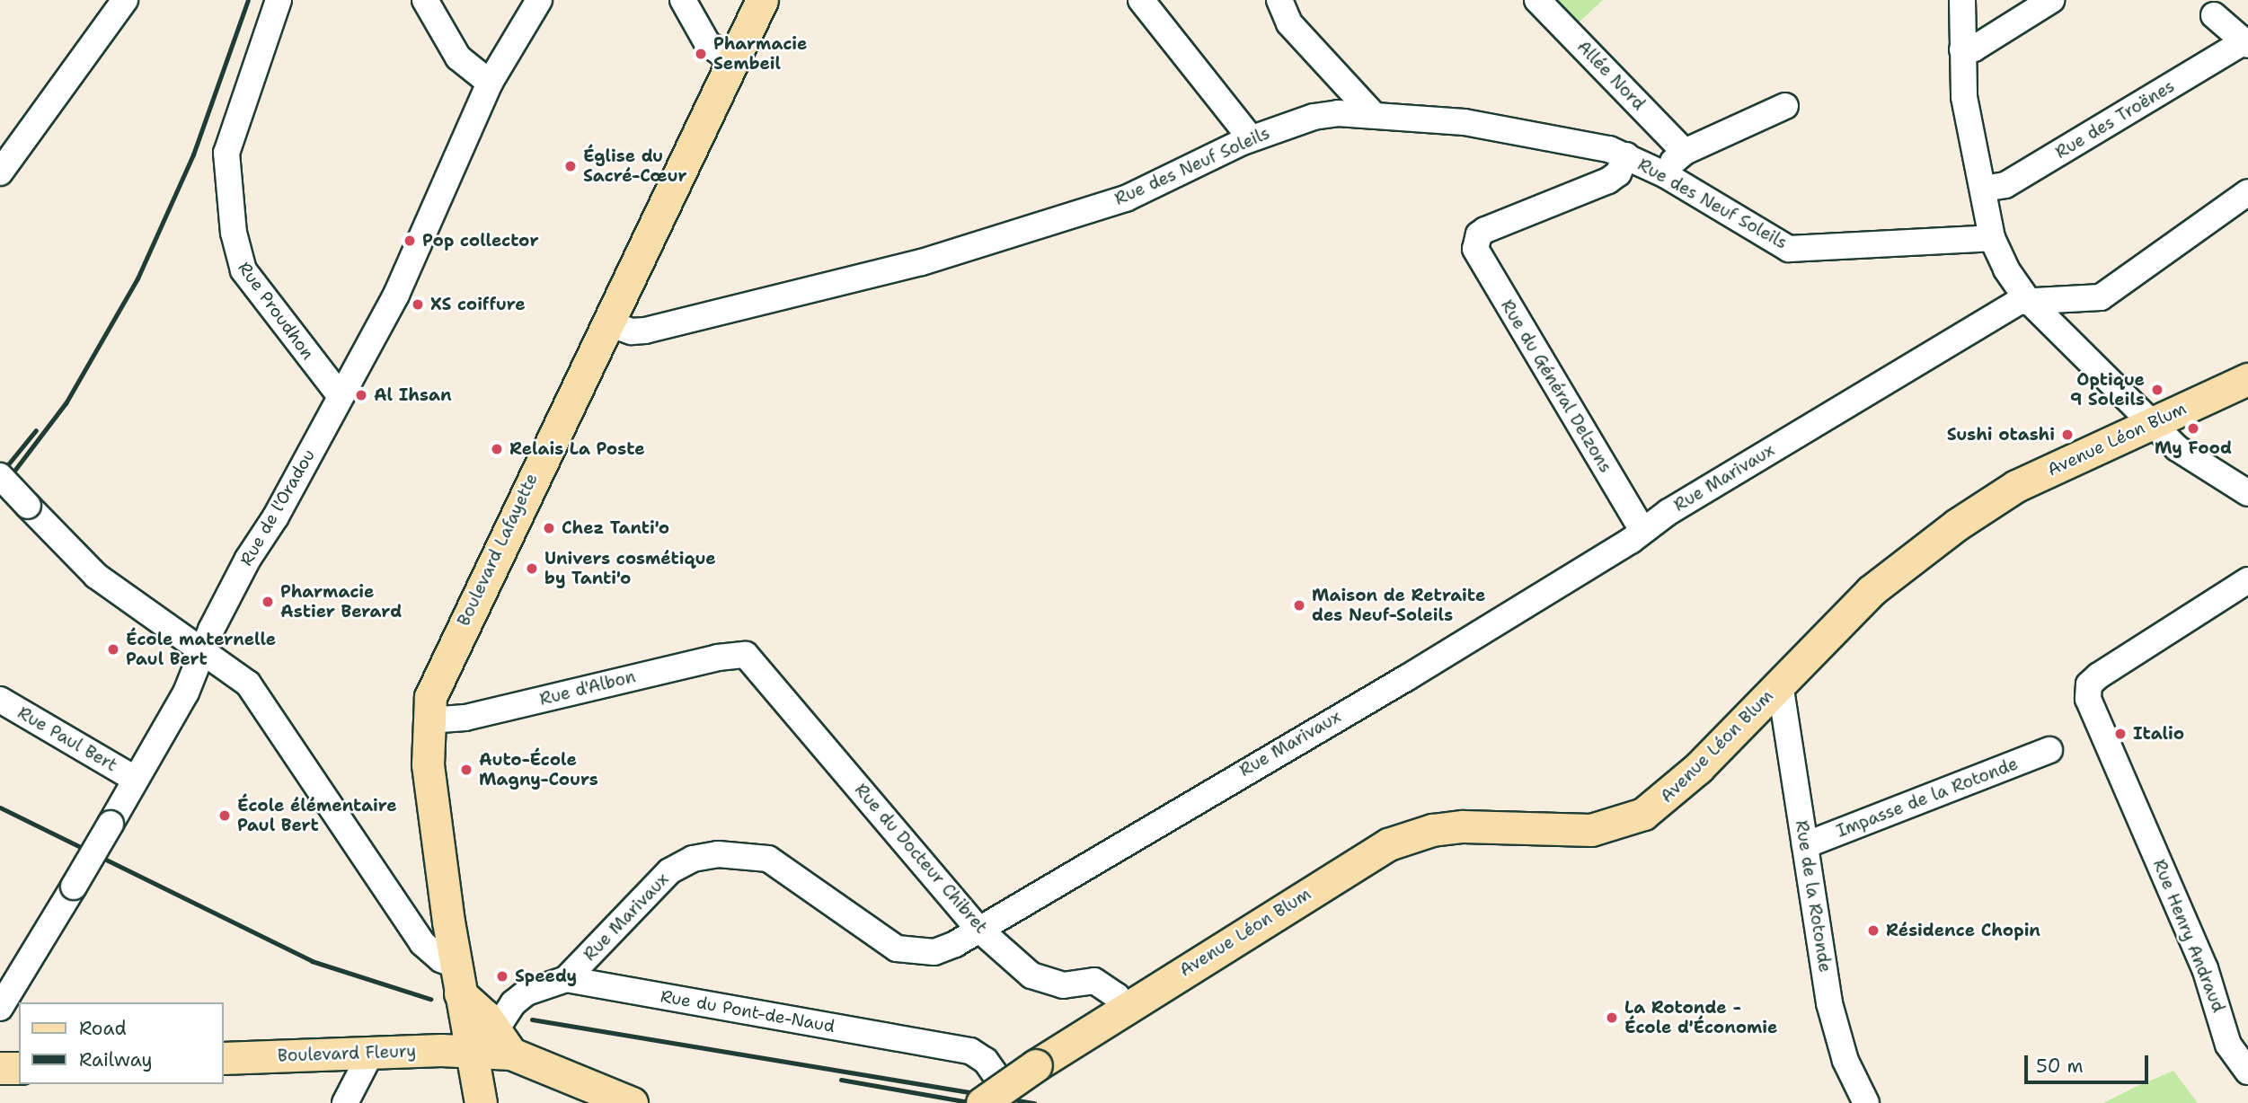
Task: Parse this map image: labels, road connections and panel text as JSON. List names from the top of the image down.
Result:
{
  "streets": {
    "main road": ["Avenue Léon Blum", "Boulevard Lafayette", "Boulevard Fleury"],
    "street": [
      "Allée Nord",
      "Rue des Troënes",
      "Rue des Neuf Soleils",
      "Rue Proudhon",
      "Rue du Général Delzons",
      "Rue Marivaux",
      "Rue de l'Oradou",
      "Rue d'Albon",
      "Rue Paul Bert",
      "Impasse de la Rotonde",
      "Rue du Docteur Chibret",
      "Rue de la Rotonde",
      "Rue Henry Andraud",
      "Rue du Pont-de-Naud"
    ]
  },
  "crossings": [
    ["Rue des Neuf Soleils", "Rue du Général Delzons"],
    ["Rue des Neuf Soleils", "Boulevard Lafayette"],
    ["Rue Proudhon", "Rue de l'Oradou"],
    ["Rue du Général Delzons", "Rue Marivaux"],
    ["Avenue Léon Blum", "Rue du Docteur Chibret"],
    ["Avenue Léon Blum", "Rue de la Rotonde"],
    ["Avenue Léon Blum", "Rue du Pont-de-Naud"],
    ["Rue Marivaux", "Rue du Docteur Chibret"],
    ["Rue Marivaux", "Rue du Pont-de-Naud"],
    ["Rue de l'Oradou", "Rue Paul Bert"],
    ["Boulevard Lafayette", "Rue d'Albon"],
    ["Boulevard Lafayette", "Boulevard Fleury"],
    ["Rue d'Albon", "Rue du Docteur Chibret"],
    ["Impasse de la Rotonde", "Rue de la Rotonde"],
    ["Rue du Pont-de-Naud", "Boulevard Fleury"]
  ],
  "places": [
    "Pharmacie Sembeil",
    "Église du Sacré-Cœur",
    "Pop collector",
    "XS coiffure",
    "Optique 9 Soleils",
    "Al Ihsan",
    "My Food",
    "Sushi otashi",
    "Relais La Poste",
    "Chez Tanti'o",
    "Univers cosmétique by Tanti'o",
    "Pharmacie Astier Berard",
    "Maison de Retraite des Neuf-Soleils",
    "École maternelle Paul Bert",
    "Italio",
    "Auto-École Magny-Cours",
    "École élémentaire Paul Bert",
    "Résidence Chopin",
    "Speedy",
    "La Rotonde - École d'Économie"
  ],
  "legend": ["Road", "Railway"],
  "scale_bar": "50 m"
}
